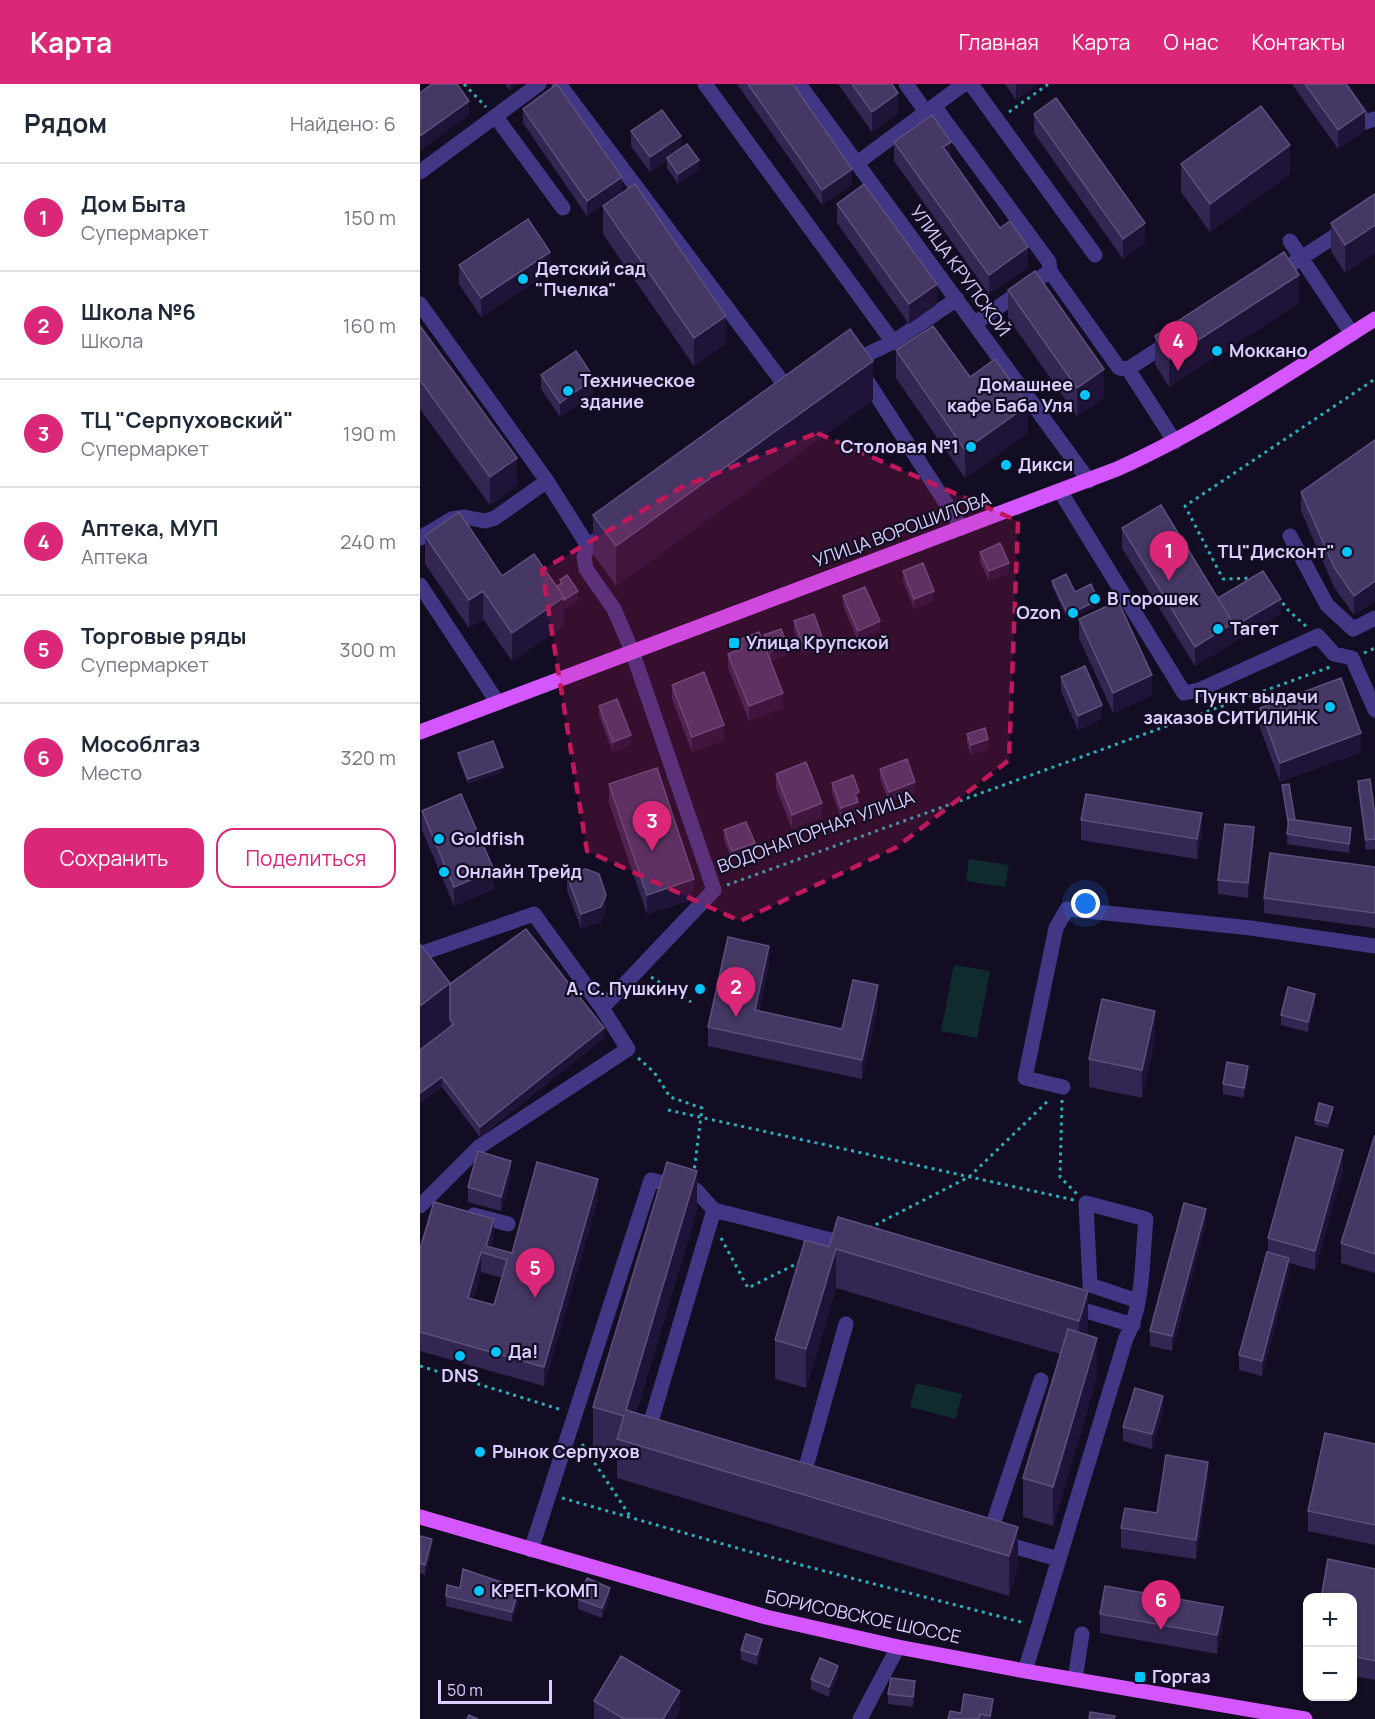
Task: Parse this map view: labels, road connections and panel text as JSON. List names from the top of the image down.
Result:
{
  "streets": {
    "main road": ["УЛИЦА ВОРОШИЛОВА", "БОРИСОВСКОЕ ШОССЕ"],
    "street": ["УЛИЦА КРУПСКОЙ", "ВОДОНАПОРНАЯ УЛИЦА"]
  },
  "crossings": [
    ["УЛИЦА КРУПСКОЙ", "УЛИЦА ВОРОШИЛОВА"]
  ],
  "places": {
    "other": [
      "Детский сад \"Пчелка\"",
      "Моккано",
      "Техническое здание",
      "Домашнее кафе Баба Уля",
      "Столовая №1",
      "Дикси",
      "ТЦ\"Дисконт\"",
      "В горошек",
      "Ozon",
      "Тагет",
      "Пункт выдачи заказов СИТИЛИНК",
      "Goldfish",
      "Онлайн Трейд",
      "А. С. Пушкину",
      "Да!",
      "DNS",
      "Рынок Серпухов",
      "КРЕП-КОМП"
    ],
    "transit": ["Улица Крупской", "Горгаз"]
  },
  "scale_bar": "50 m",
  "page": {
    "header": "Карта",
    "nav": [
      "Главная",
      "Карта",
      "О нас",
      "Контакты"
    ],
    "heading": ["Рядом", "Найдено: 6"],
    "list": [
      {
        "mark": "1",
        "name": "Дом Быта",
        "note": "Супермаркет",
        "value": "150 m"
      },
      {
        "mark": "2",
        "name": "Школа №6",
        "note": "Школа",
        "value": "160 m"
      },
      {
        "mark": "3",
        "name": "ТЦ \"Серпуховский\"",
        "note": "Супермаркет",
        "value": "190 m"
      },
      {
        "mark": "4",
        "name": "Аптека, МУП",
        "note": "Аптека",
        "value": "240 m"
      },
      {
        "mark": "5",
        "name": "Торговые ряды",
        "note": "Супермаркет",
        "value": "300 m"
      },
      {
        "mark": "6",
        "name": "Мособлгаз",
        "note": "Место",
        "value": "320 m"
      }
    ],
    "pins": [
      "4",
      "1",
      "3",
      "2",
      "5",
      "6"
    ],
    "buttons": ["Сохранить", "Поделиться"],
    "map_buttons": ["+", "−"],
    "scale": "50 m"
  }
}
